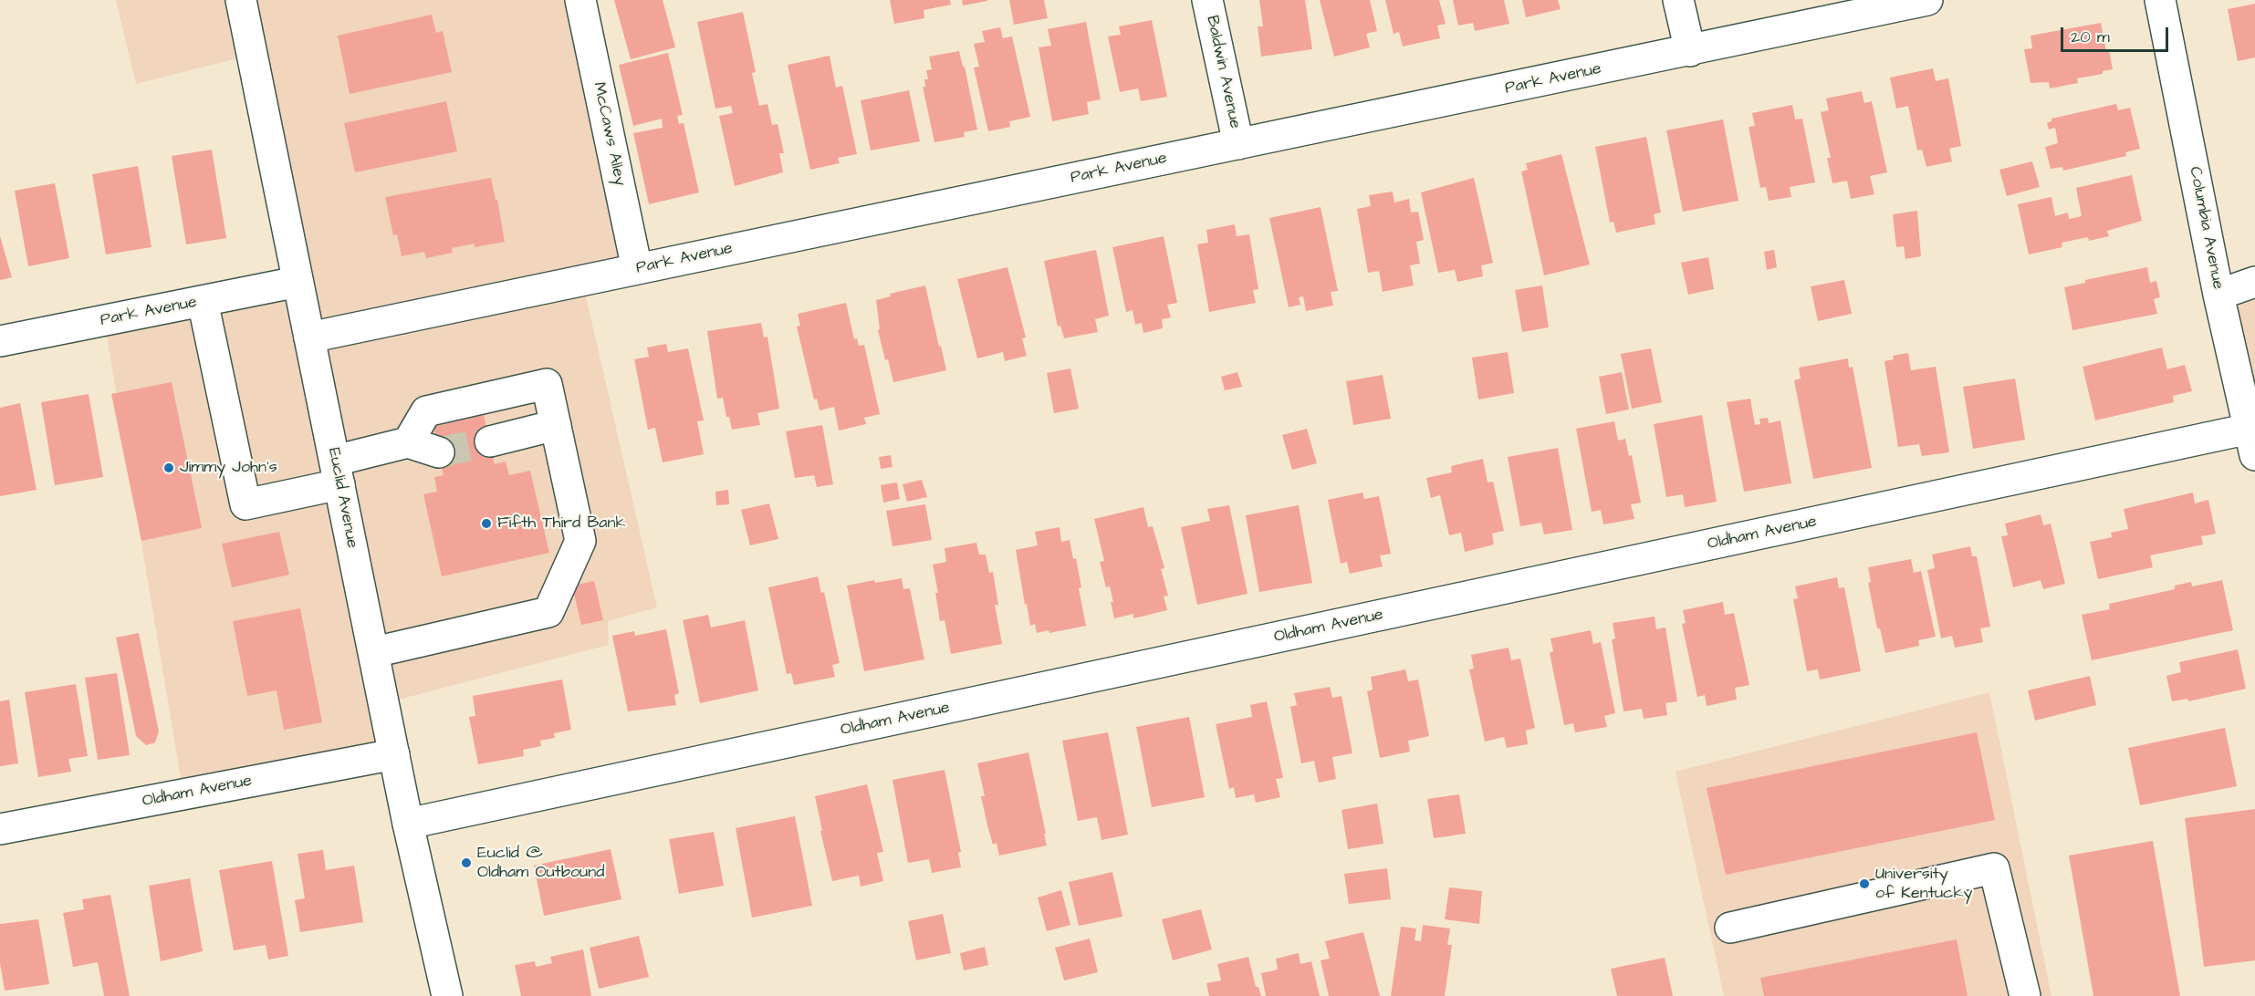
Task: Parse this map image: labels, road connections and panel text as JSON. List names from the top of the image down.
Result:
{
  "streets": {
    "street": [
      "Baldwin Avenue",
      "Park Avenue",
      "McCaws Alley",
      "Columbia Avenue",
      "Euclid Avenue",
      "Oldham Avenue"
    ]
  },
  "crossings": [
    ["Baldwin Avenue", "Park Avenue"],
    ["Park Avenue", "McCaws Alley"],
    ["Park Avenue", "Euclid Avenue"],
    ["Columbia Avenue", "Oldham Avenue"],
    ["Euclid Avenue", "Oldham Avenue"]
  ],
  "places": [
    "Jimmy John's",
    "Fifth Third Bank",
    "Euclid @ Oldham Outbound",
    "University of Kentucky"
  ],
  "scale_bar": "20 m"
}
